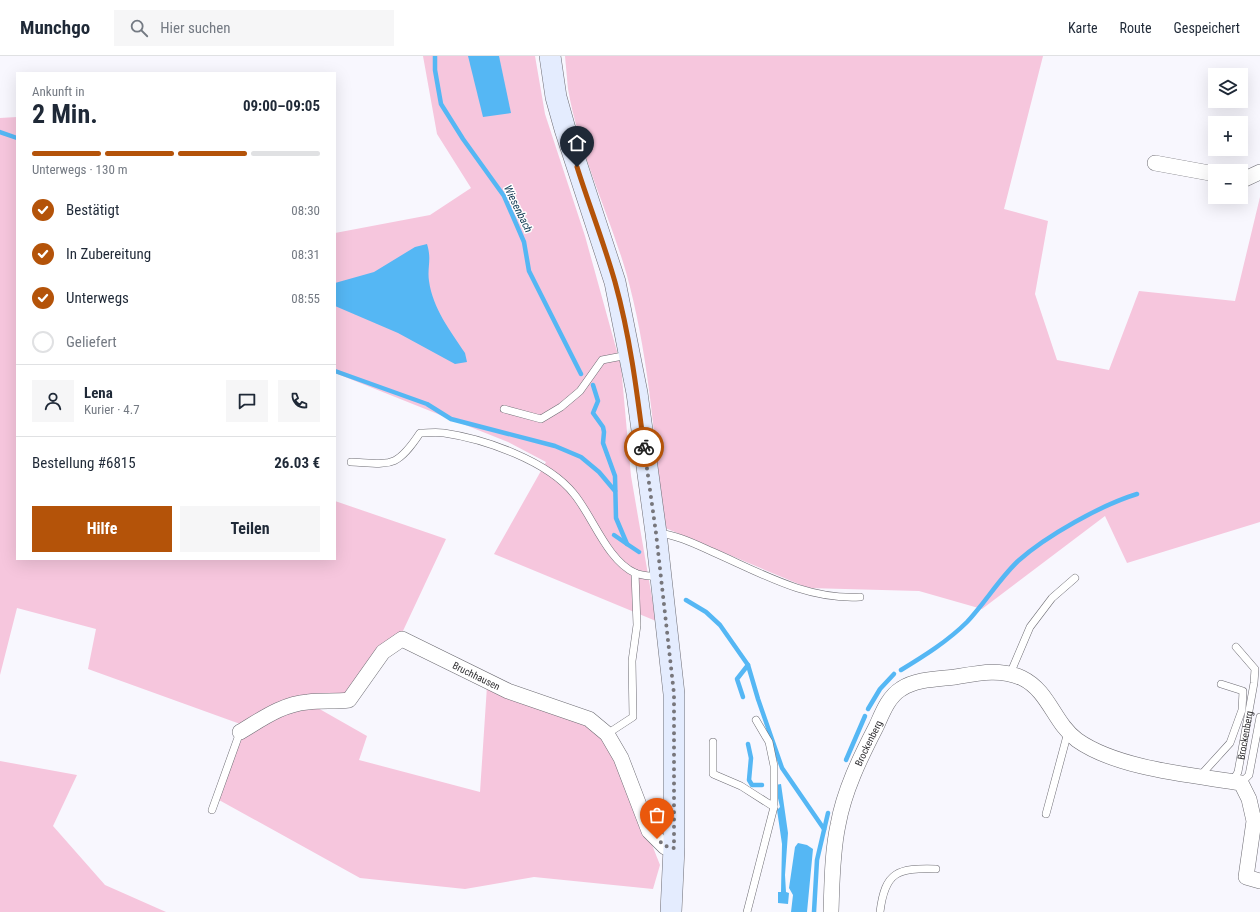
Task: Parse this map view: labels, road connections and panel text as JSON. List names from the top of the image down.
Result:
{
  "streets": {
    "street": ["Bruchhausen", "Brockenberg"]
  },
  "water": ["Wiesenbach"],
  "page": {
    "header": "Munchgo",
    "search": "Hier suchen",
    "nav": ["Karte", "Route", "Gespeichert"],
    "map_buttons": ["+", "−"],
    "heading": ["2 Min.", "Ankunft in", "09:00–09:05"],
    "panel": [
      "Lena",
      "Kurier · 4.7",
      "Bestellung #6815",
      "26.03 €"
    ],
    "bar": "Unterwegs · 130 m",
    "list": [
      ["Bestätigt", "08:30"],
      ["In Zubereitung", "08:31"],
      ["Unterwegs", "08:55"],
      "Geliefert"
    ],
    "buttons": ["Hilfe", "Teilen"]
  }
}
